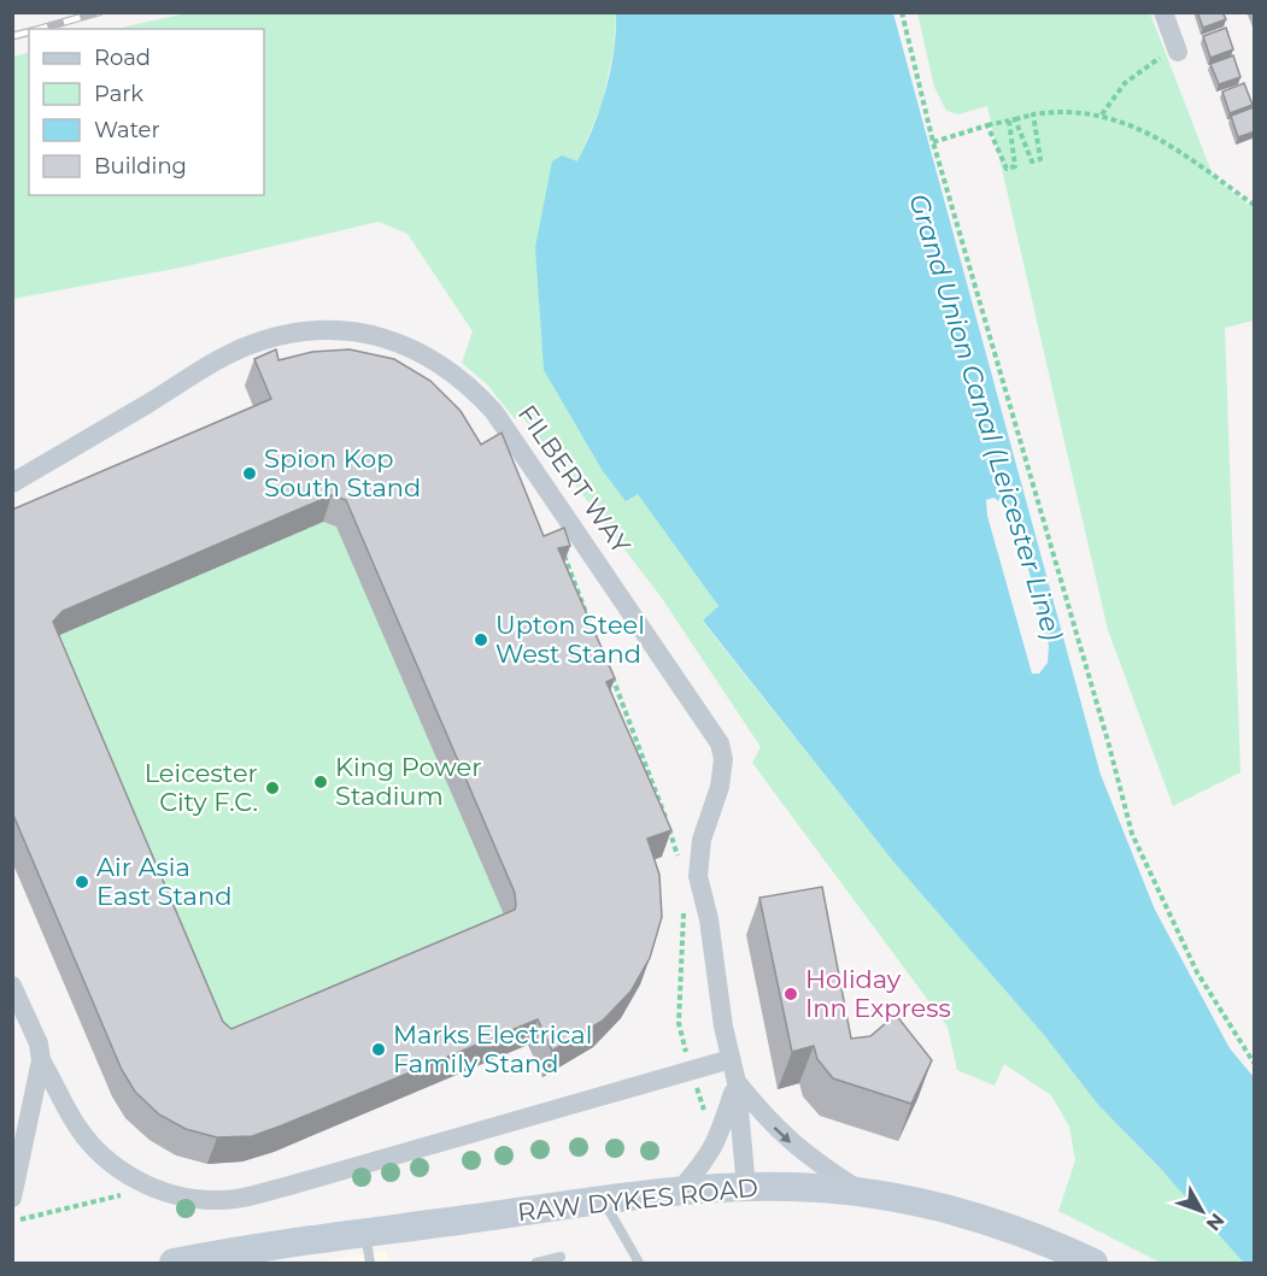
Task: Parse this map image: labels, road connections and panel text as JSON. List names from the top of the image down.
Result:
{
  "streets": {
    "street": ["FILBERT WAY", "RAW DYKES ROAD"]
  },
  "crossings": [
    ["FILBERT WAY", "RAW DYKES ROAD"]
  ],
  "water": ["Grand Union Canal (Leicester Line)"],
  "places": [
    "Spion Kop South Stand",
    "Upton Steel West Stand",
    "King Power Stadium",
    "Leicester City F.C.",
    "Air Asia East Stand",
    "Holiday Inn Express",
    "Marks Electrical Family Stand"
  ],
  "legend": [
    "Road",
    "Park",
    "Water",
    "Building"
  ],
  "north": "bottom right"
}
